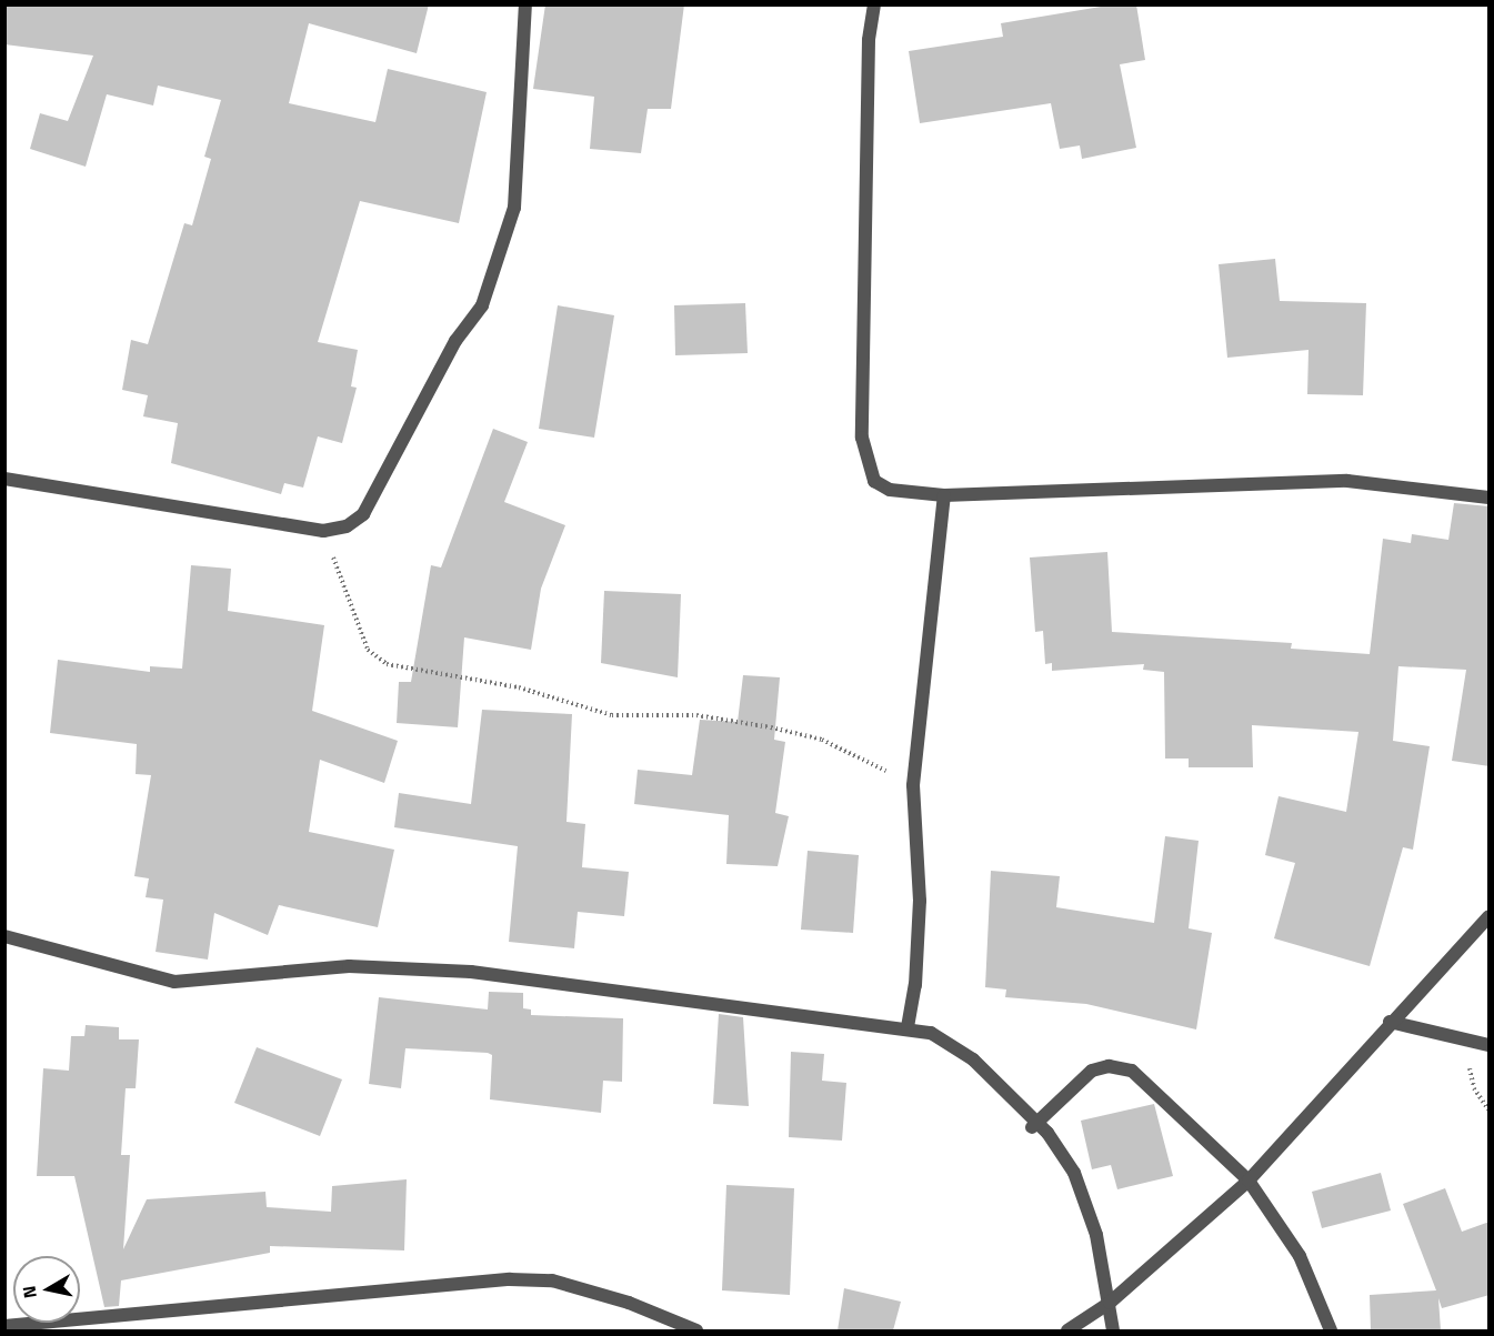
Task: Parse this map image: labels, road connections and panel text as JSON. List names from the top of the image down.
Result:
{
  "north": "left"
}
